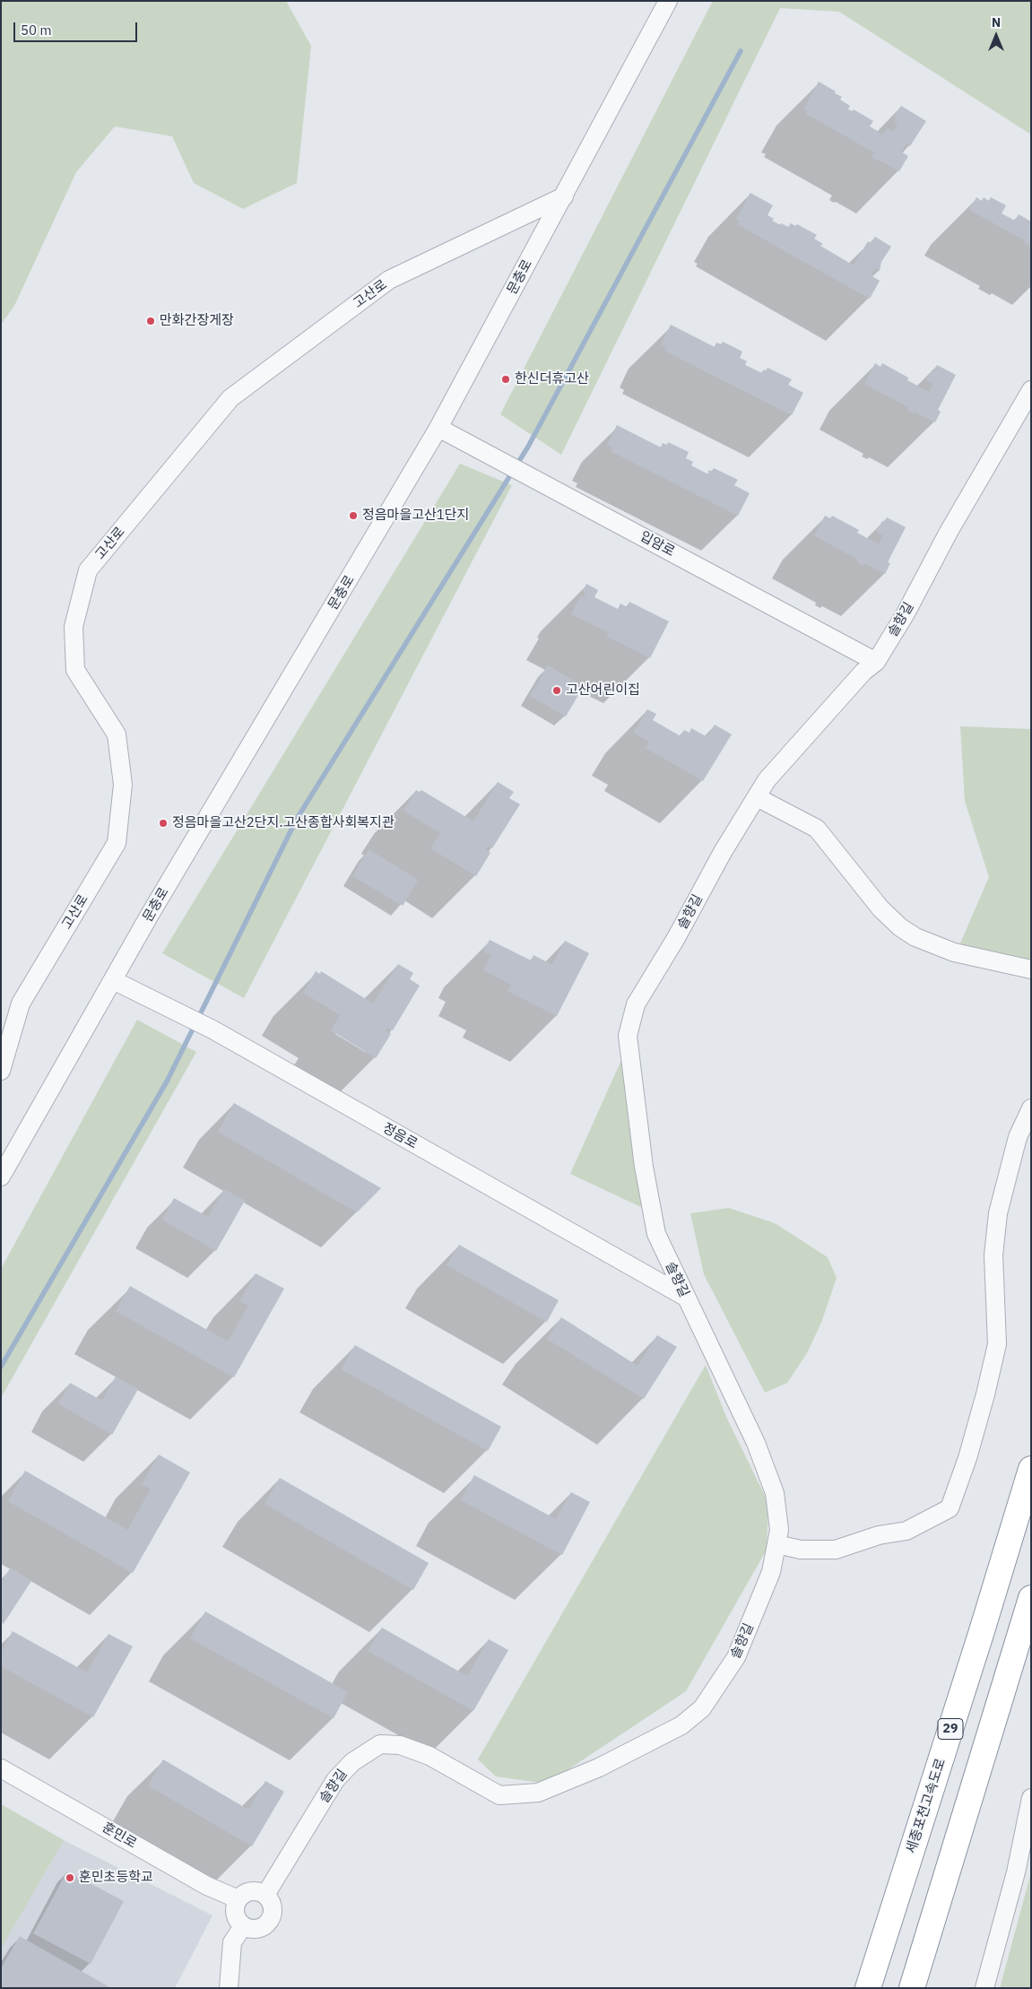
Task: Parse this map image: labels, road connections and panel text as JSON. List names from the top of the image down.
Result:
{
  "streets": {
    "highway": ["29", "세종포천고속도로"],
    "street": [
      "문충로",
      "고산로",
      "입암로",
      "솔향길",
      "정음로",
      "훈민로"
    ]
  },
  "crossings": [
    ["문충로", "고산로"],
    ["문충로", "입암로"],
    ["문충로", "정음로"],
    ["입암로", "솔향길"],
    ["솔향길", "정음로"],
    ["솔향길", "훈민로"]
  ],
  "places": [
    "만화간장게장",
    "한신더휴고산",
    "정음마을고산1단지",
    "고산어린이집",
    "정음마을고산2단지.고산종합사회복지관",
    "훈민초등학교"
  ],
  "scale_bar": "50 m",
  "north": "top"
}
